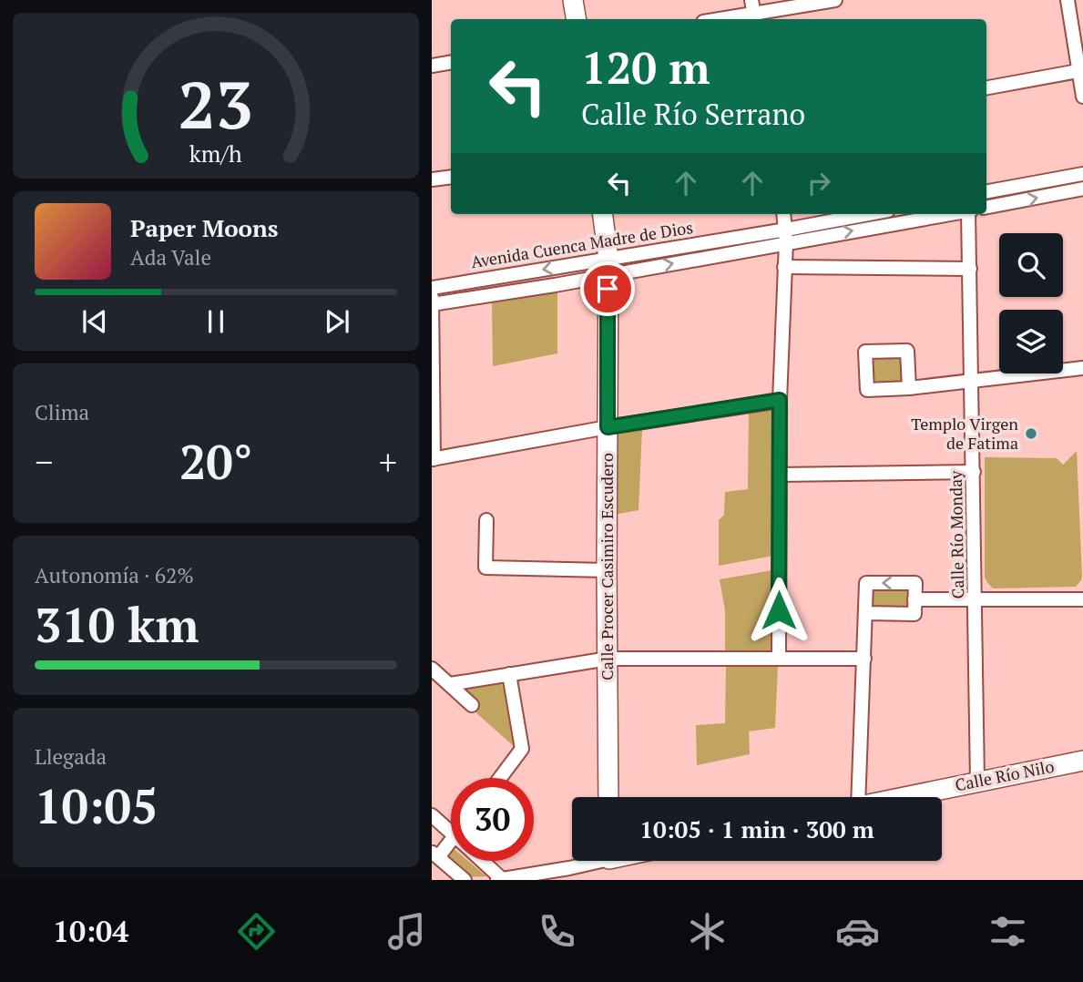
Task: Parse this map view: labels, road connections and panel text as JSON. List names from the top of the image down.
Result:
{
  "streets": {
    "main road": ["Calle Procer Casimiro Escudero", "Calle Río Nilo"],
    "street": ["Avenida Cuenca Madre de Dios", "Calle Río Monday"]
  },
  "crossings": [
    ["Avenida Cuenca Madre de Dios", "Calle Procer Casimiro Escudero"],
    ["Calle Río Monday", "Calle Río Nilo"]
  ],
  "places": ["Templo Virgen de Fatima"],
  "page": {
    "turn": ["120 m", "Calle Río Serrano"],
    "song": ["Paper Moons", "Ada Vale"],
    "tile": [
      "Clima",
      ["Autonomía · 62%", "310 km"],
      ["Llegada", "10:05"]
    ],
    "heat": ["−", "20°", "+"],
    "limit": "30",
    "trip": "10:05 · 1 min · 300 m",
    "tabs": "10:04",
    "gauge": ["23", "km/h"]
  }
}
